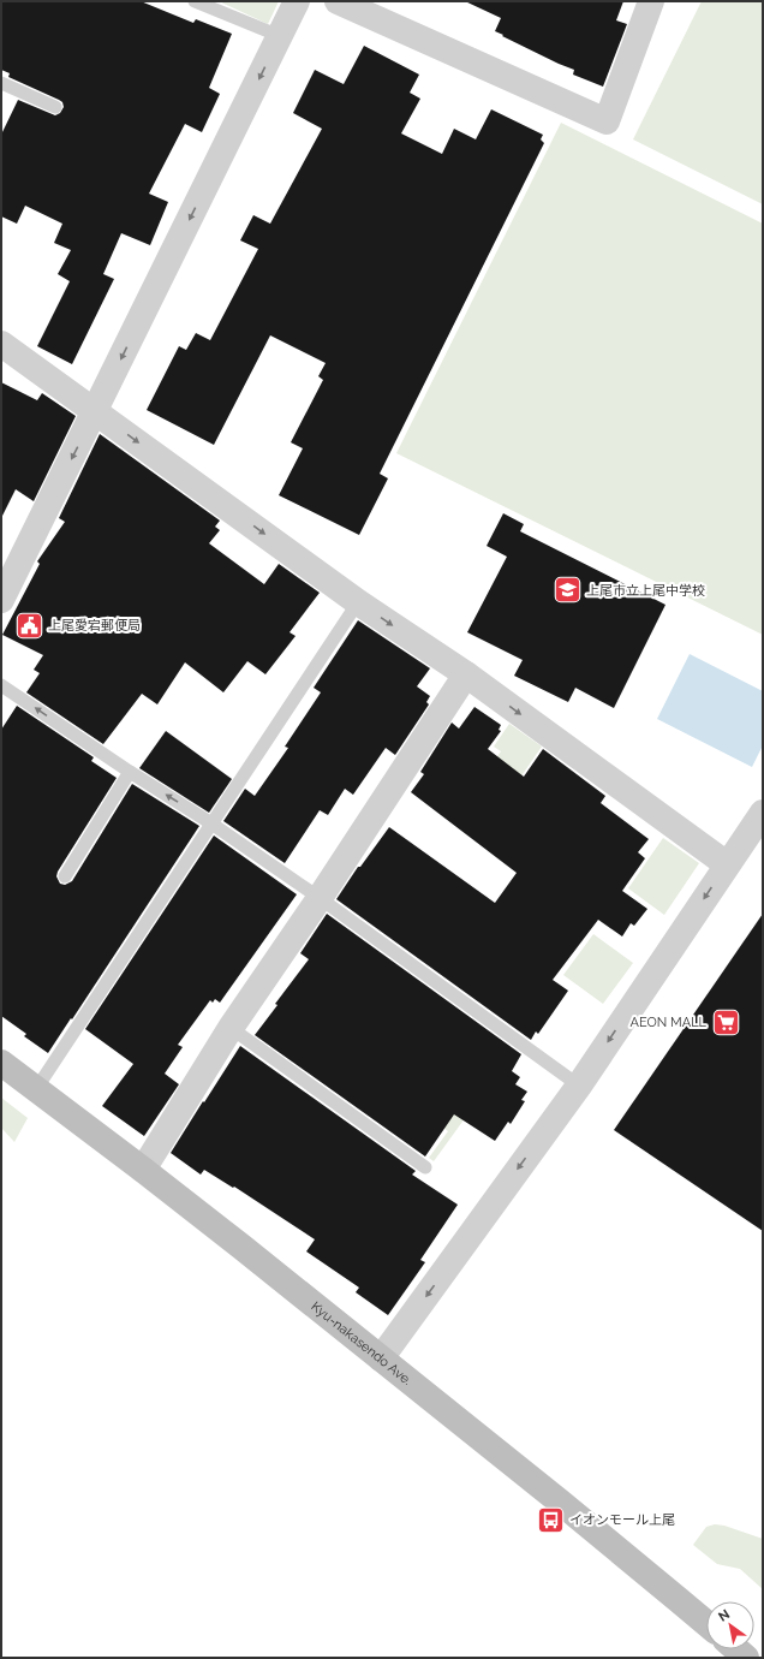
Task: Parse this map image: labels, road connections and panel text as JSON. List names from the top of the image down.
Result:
{
  "streets": {
    "main road": ["Kyu-nakasendo Ave."]
  },
  "places": {
    "school or university": ["上尾市立上尾中学校"],
    "public building": ["上尾愛宕郵便局"],
    "supermarket": ["AEON MALL"],
    "bus stop": ["イオンモール上尾"]
  },
  "north": "top left"
}
